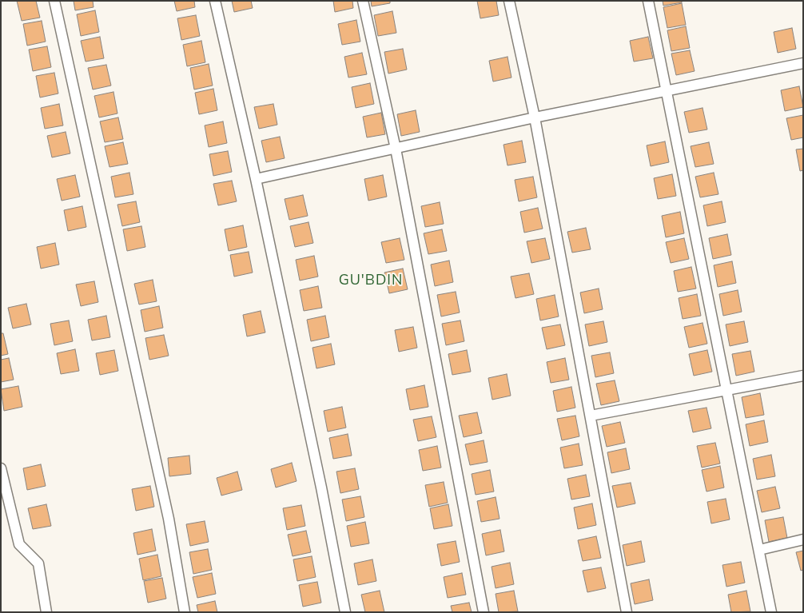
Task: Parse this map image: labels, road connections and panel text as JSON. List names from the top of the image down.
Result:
{
  "districts": ["GU'BDIN"]
}
